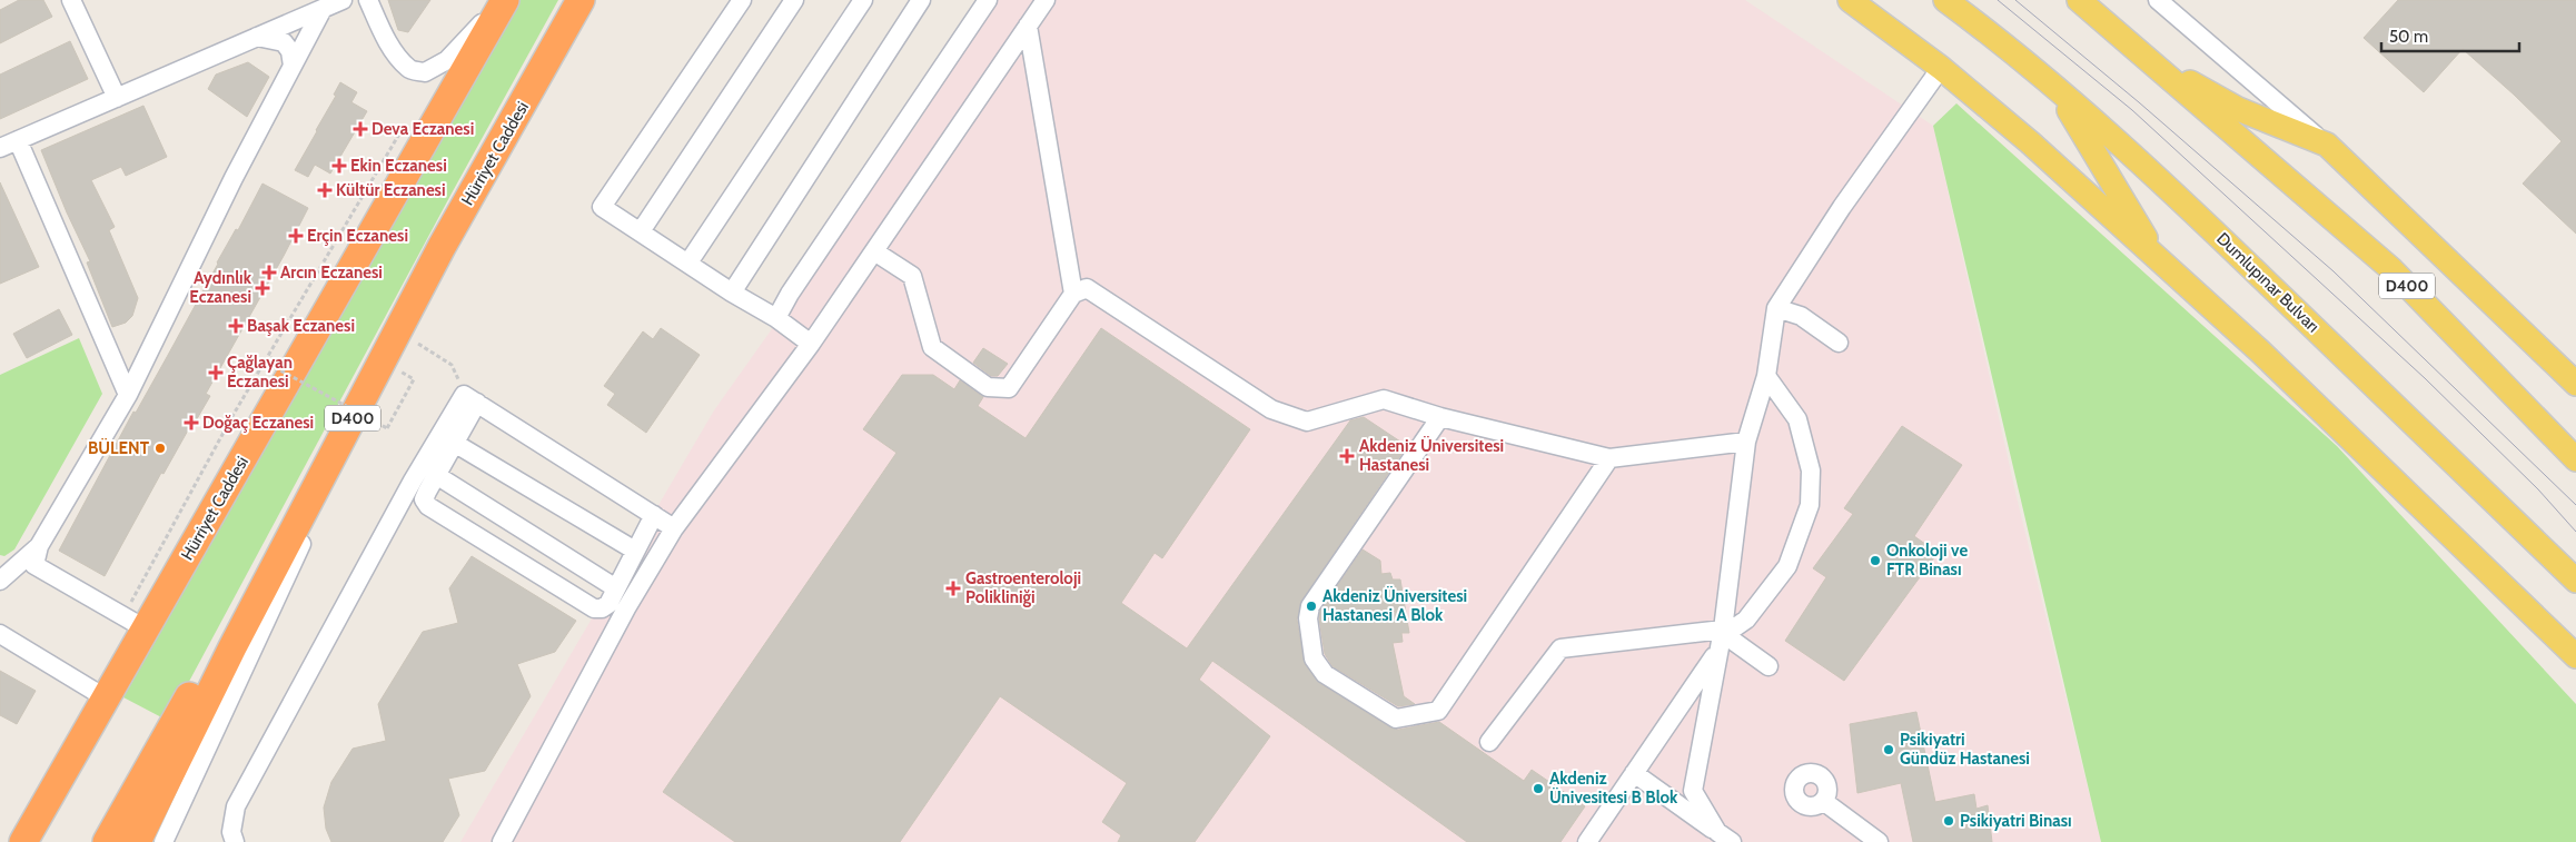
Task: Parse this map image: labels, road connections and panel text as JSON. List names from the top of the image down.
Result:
{
  "streets": {
    "highway": ["Hürriyet Caddesi", "D400"],
    "main road": ["Dumlupınar Bulvarı"]
  },
  "places": {
    "health": [
      "Deva Eczanesi",
      "Ekin Eczanesi",
      "Kültür Eczanesi",
      "Erçin Eczanesi",
      "Arcın Eczanesi",
      "Aydınlık Eczanesi",
      "Başak Eczanesi",
      "Çağlayan Eczanesi",
      "Doğaç Eczanesi",
      "Akdeniz Üniversitesi Hastanesi",
      "Gastroenteroloji Polikliniği"
    ],
    "other": [
      "BÜLENT",
      "Onkoloji ve FTR Binası",
      "Akdeniz Üniversitesi Hastanesi A Blok",
      "Psikiyatri Gündüz Hastanesi",
      "Akdeniz Ünivesitesi B Blok",
      "Psikiyatri Binası"
    ]
  },
  "scale_bar": "50 m"
}
